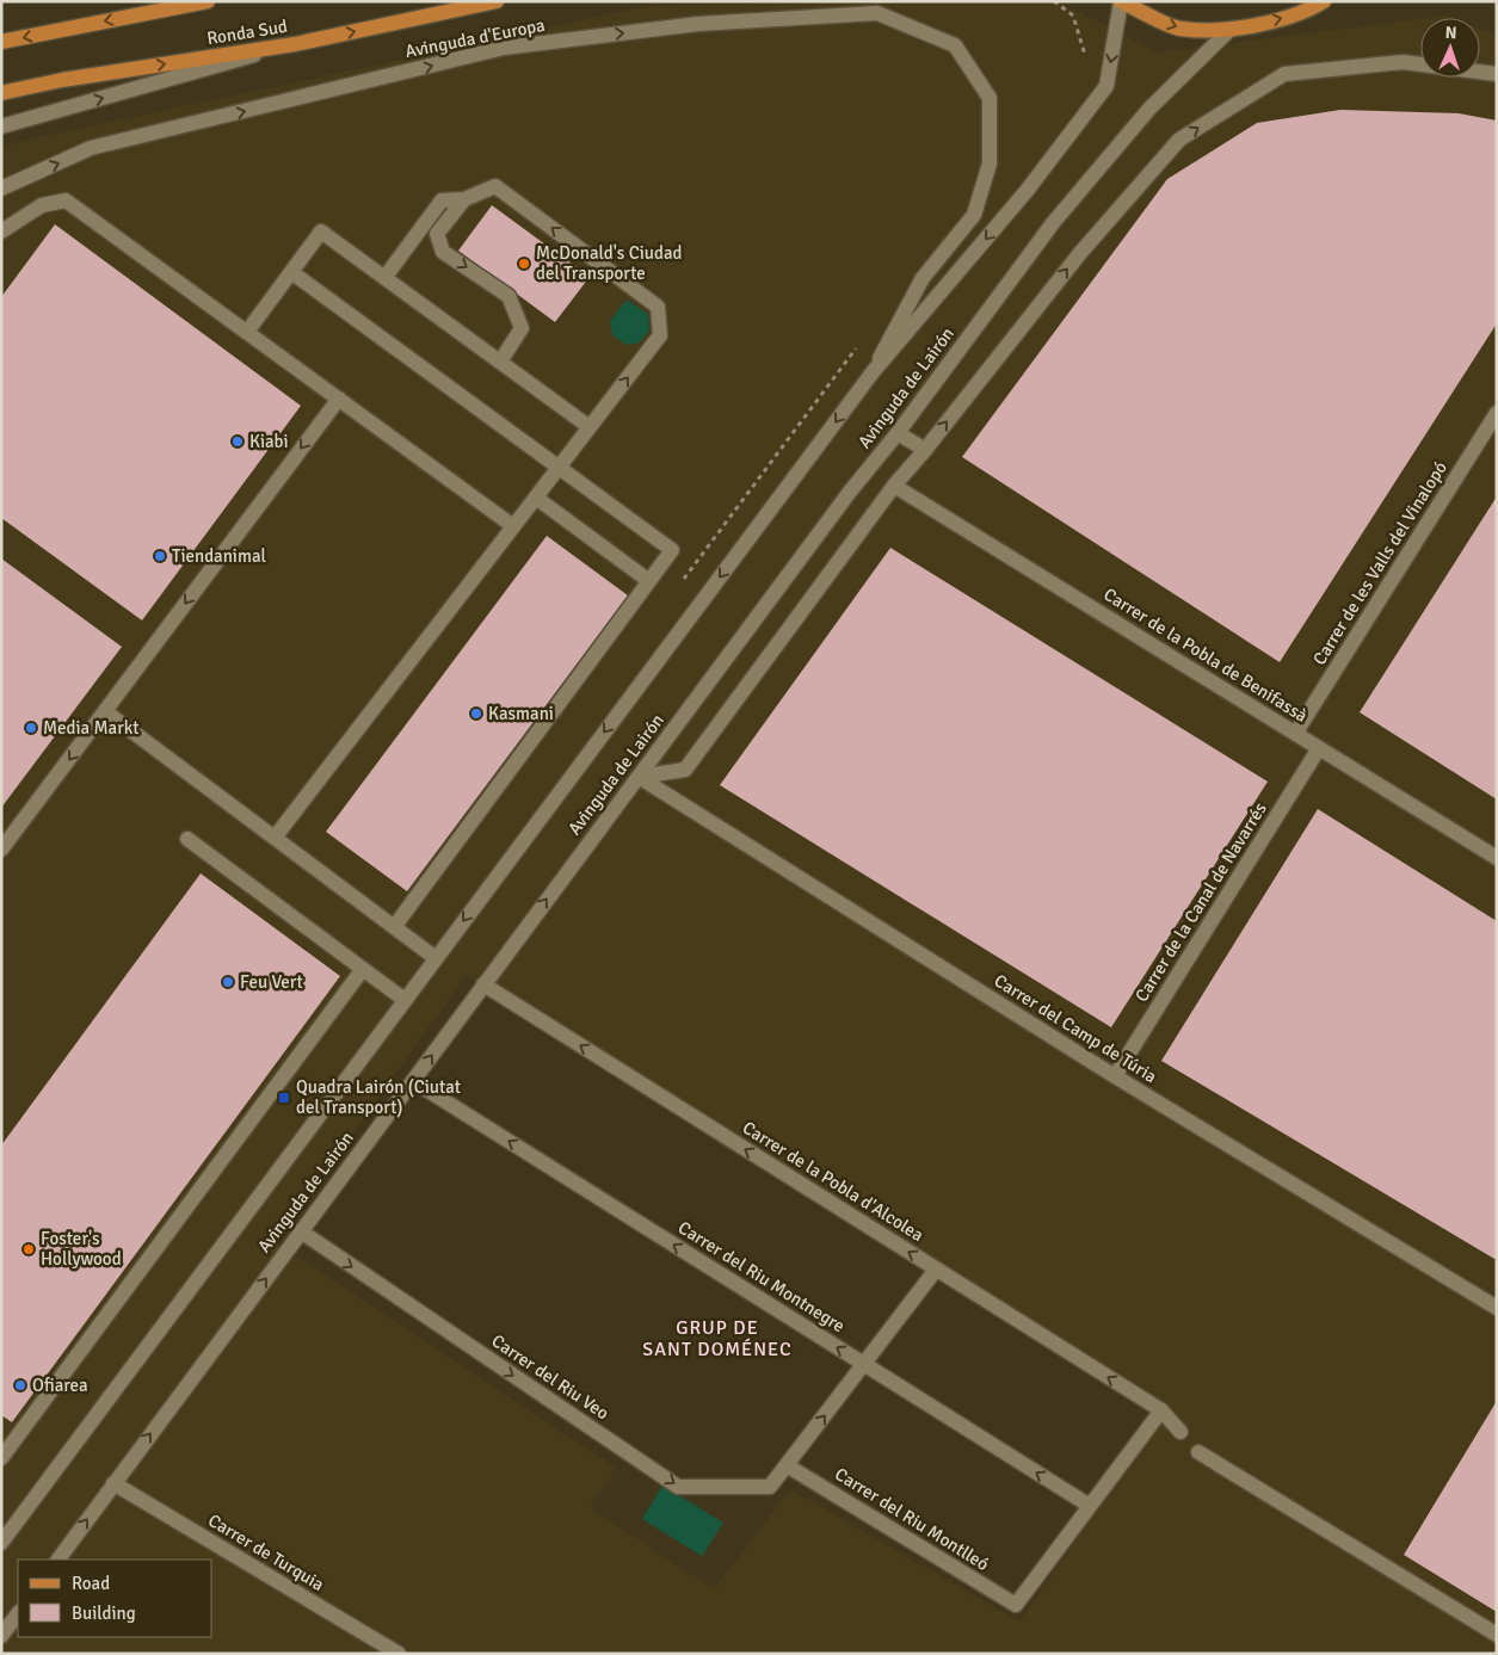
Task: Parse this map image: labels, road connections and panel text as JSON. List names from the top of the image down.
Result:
{
  "streets": {
    "main road": ["Ronda Sud"],
    "street": [
      "Avinguda d'Europa",
      "Avinguda de Lairón",
      "Carrer de les Valls del Vinalopó",
      "Carrer de la Pobla de Benifassà",
      "Carrer de la Canal de Navarrés",
      "Carrer del Camp de Túria",
      "Carrer de la Pobla d'Alcolea",
      "Carrer del Riu Montnegre",
      "Carrer del Riu Veo",
      "Carrer del Riu Montlleó",
      "Carrer de Turquia"
    ]
  },
  "crossings": [
    ["Avinguda d'Europa", "Avinguda de Lairón"],
    ["Avinguda de Lairón", "Carrer del Camp de Túria"],
    ["Avinguda de Lairón", "Carrer de la Pobla d'Alcolea"],
    ["Avinguda de Lairón", "Carrer del Riu Montnegre"],
    ["Avinguda de Lairón", "Carrer del Riu Veo"],
    ["Avinguda de Lairón", "Carrer de Turquia"],
    ["Carrer de les Valls del Vinalopó", "Carrer de la Pobla de Benifassà"],
    ["Carrer de la Pobla de Benifassà", "Carrer de la Canal de Navarrés"],
    ["Carrer de la Canal de Navarrés", "Carrer del Camp de Túria"],
    ["Carrer del Riu Montnegre", "Carrer del Riu Montlleó"],
    ["Carrer del Riu Veo", "Carrer del Riu Montlleó"]
  ],
  "one_way": ["Carrer de la Pobla d'Alcolea", "Carrer del Riu Montnegre", "Carrer del Riu Veo"],
  "districts": ["GRUP DE SANT DOMÉNEC"],
  "places": {
    "other": [
      "McDonald's Ciudad del Transporte",
      "Kiabi",
      "Tiendanimal",
      "Kasmani",
      "Media Markt",
      "Feu Vert",
      "Foster's Hollywood",
      "Ofiarea"
    ],
    "transit": ["Quadra Lairón (Ciutat del Transport)"]
  },
  "legend": ["Road", "Building"],
  "north": "top"
}
